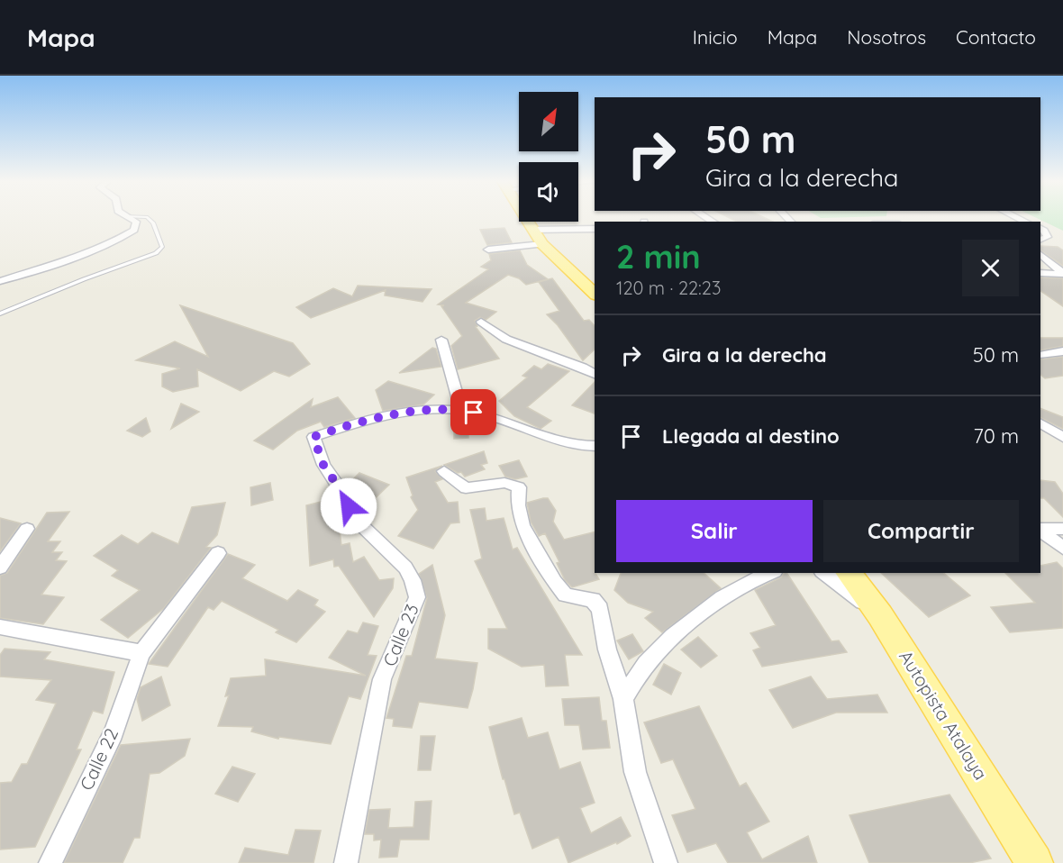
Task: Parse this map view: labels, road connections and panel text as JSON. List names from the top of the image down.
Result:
{
  "streets": {
    "main road": ["Autopista Atalaya"],
    "street": ["Calle 23", "Calle 22"]
  },
  "north": "top right",
  "page": {
    "header": "Mapa",
    "nav": [
      "Inicio",
      "Mapa",
      "Nosotros",
      "Contacto"
    ],
    "turn": ["50 m", "Gira a la derecha"],
    "heading": ["2 min", "120 m · 22:23"],
    "list": [
      {
        "name": "Gira a la derecha",
        "value": "50 m"
      },
      {
        "name": "Llegada al destino",
        "value": "70 m"
      }
    ],
    "buttons": ["Salir", "Compartir"]
  }
}
